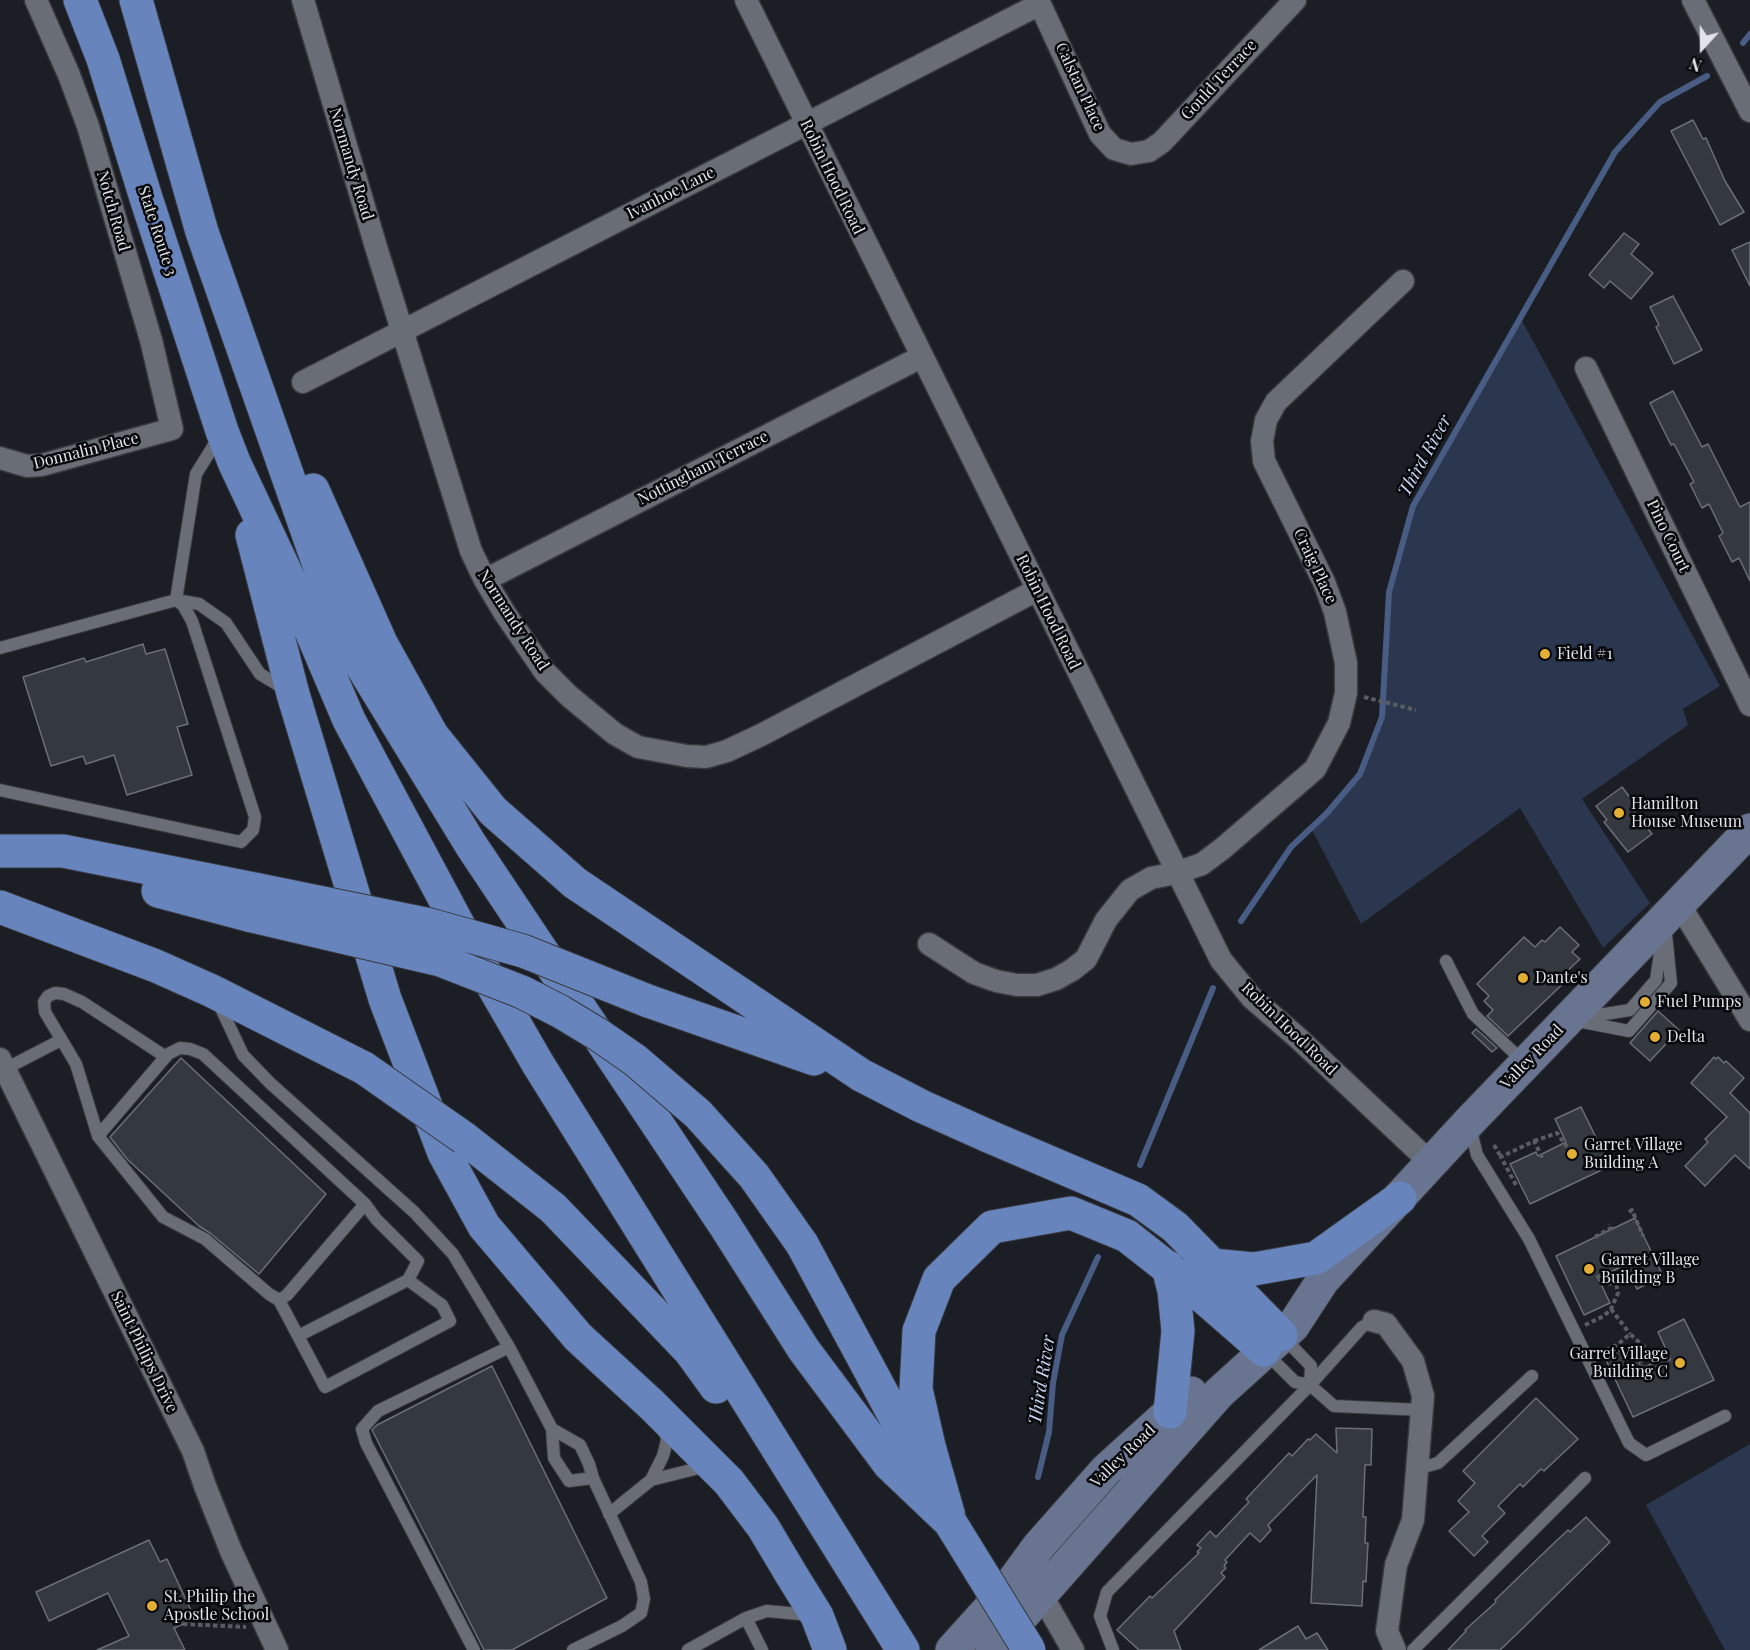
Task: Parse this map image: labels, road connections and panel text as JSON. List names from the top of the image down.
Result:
{
  "streets": {
    "highway": ["State Route 3"],
    "main road": ["Valley Road"],
    "street": [
      "Gould Terrace",
      "Calstan Place",
      "Normandy Road",
      "Robin Hood Road",
      "Ivanhoe Lane",
      "Notch Road",
      "Donnalin Place",
      "Nottingham Terrace",
      "Pino Court",
      "Craig Place",
      "Saint Philips Drive"
    ]
  },
  "crossings": [
    ["Gould Terrace", "Calstan Place"],
    ["Calstan Place", "Ivanhoe Lane"],
    ["Normandy Road", "Robin Hood Road"],
    ["Normandy Road", "Ivanhoe Lane"],
    ["Normandy Road", "Nottingham Terrace"],
    ["Robin Hood Road", "Ivanhoe Lane"],
    ["Robin Hood Road", "Nottingham Terrace"],
    ["Robin Hood Road", "Craig Place"],
    ["Robin Hood Road", "Valley Road"],
    ["Notch Road", "Donnalin Place"]
  ],
  "water": ["Third River"],
  "places": [
    "Field #1",
    "Hamilton House Museum",
    "Dante's",
    "Fuel Pumps",
    "Delta",
    "Garret Village Building A",
    "Garret Village Building B",
    "Garret Village Building C",
    "St. Philip the Apostle School"
  ],
  "north": "bottom"
}
